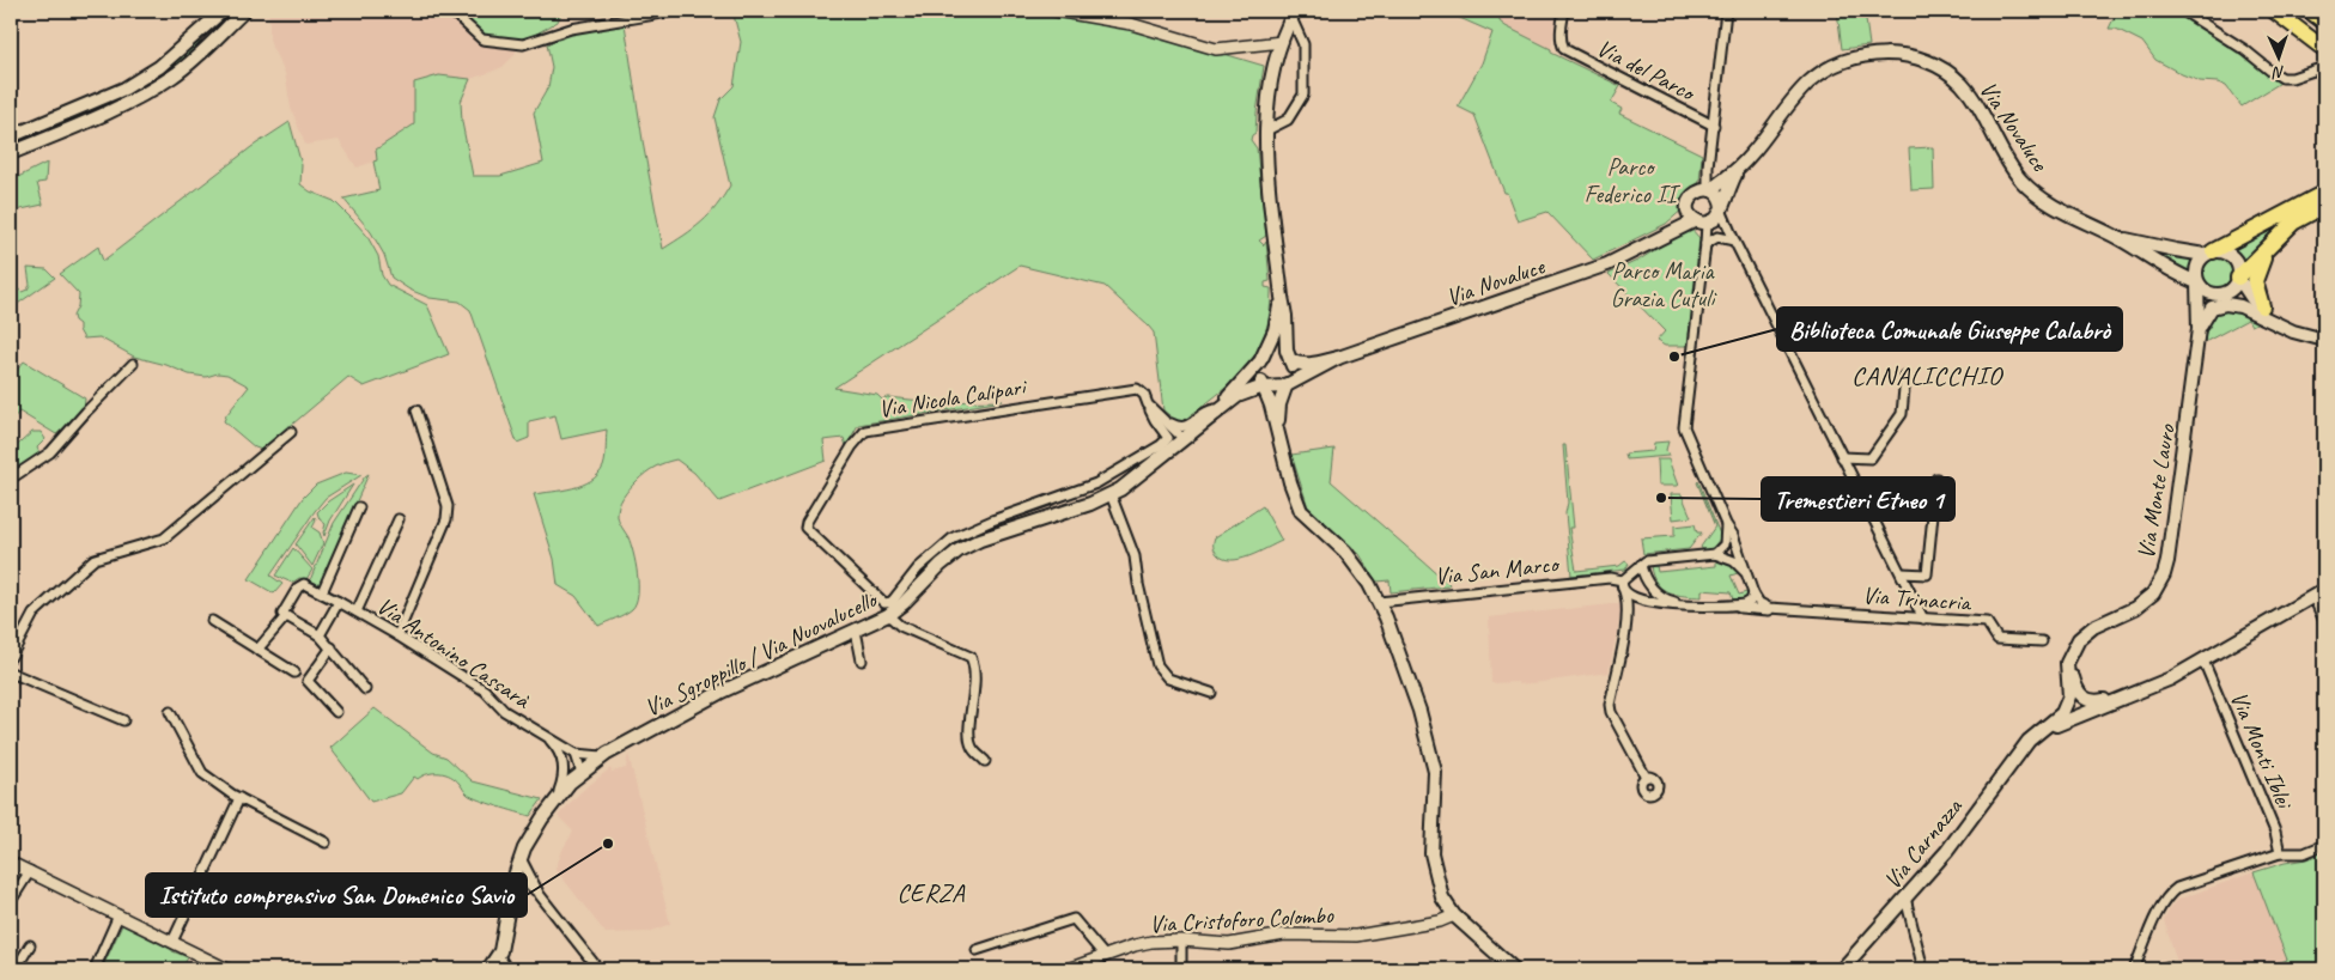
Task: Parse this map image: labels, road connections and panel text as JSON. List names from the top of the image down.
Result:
{
  "streets": {
    "main road": [
      "Via Novaluce",
      "Via Monte Lauro",
      "Via Sgroppillo / Via Nuovalucello",
      "Via Carnazza"
    ],
    "street": [
      "Via del Parco",
      "Via Nicola Calipari",
      "Via San Marco",
      "Via Trinacria",
      "Via Antonino Cassarà",
      "Via Monti Iblei",
      "Via Cristoforo Colombo"
    ]
  },
  "crossings": [
    ["Via Nicola Calipari", "Via Sgroppillo / Via Nuovalucello"]
  ],
  "districts": ["CANALICCHIO", "CERZA"],
  "parks": ["Parco Federico II", "Parco Maria Grazia Cutuli"],
  "places": ["Biblioteca Comunale Giuseppe Calabrò", "Tremestieri Etneo 1", "Istituto comprensivo San Domenico Savio"],
  "north": "bottom"
}
